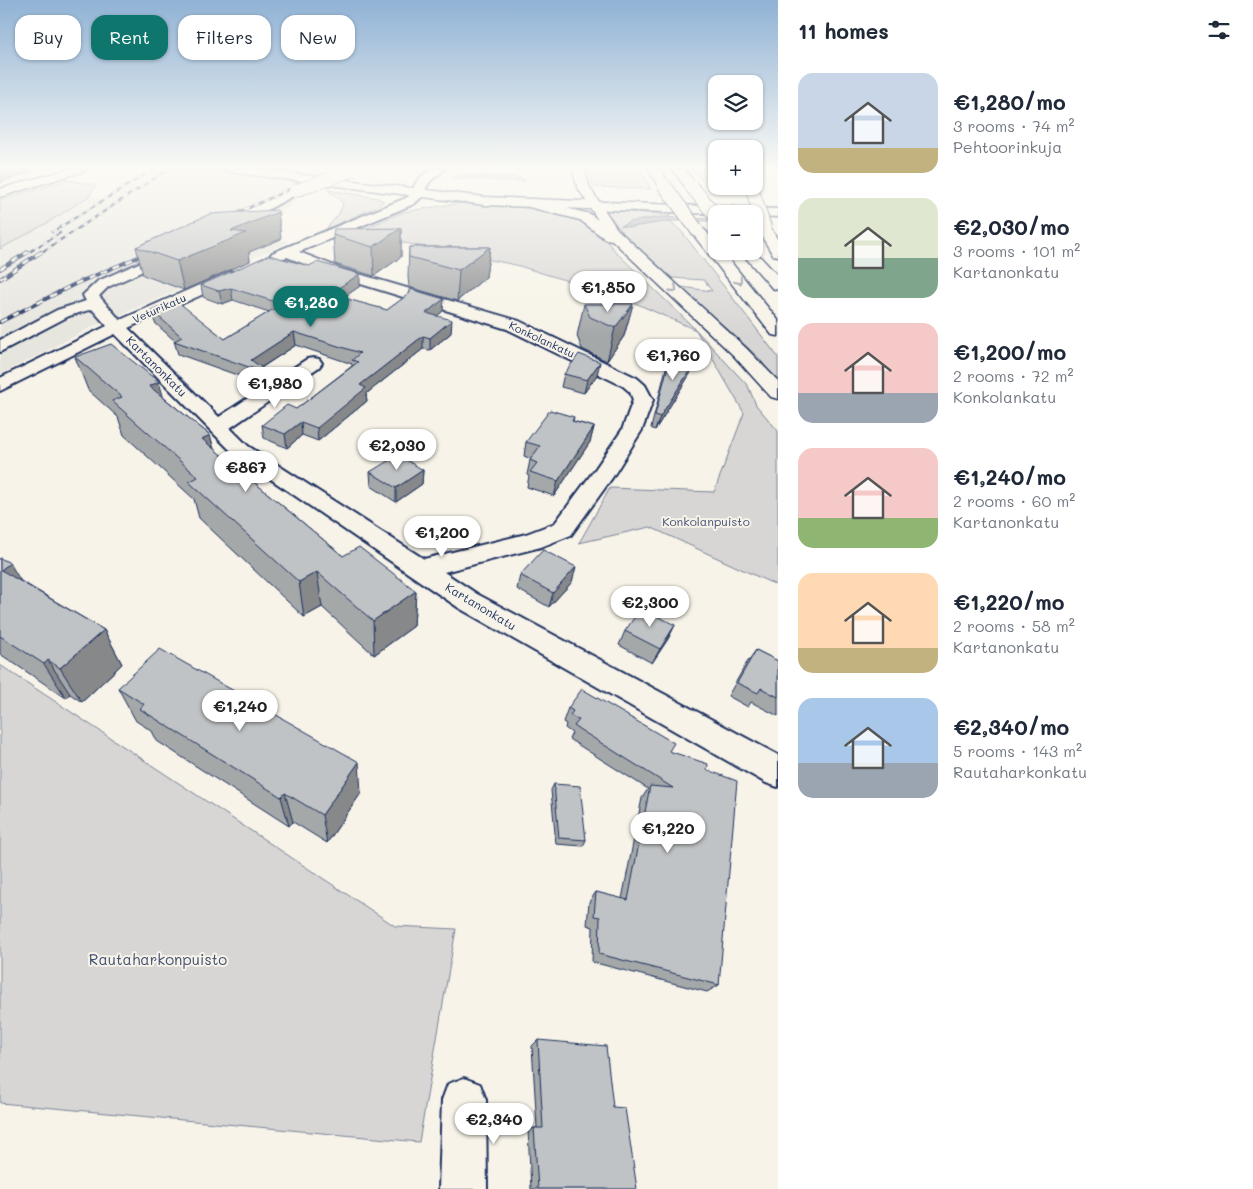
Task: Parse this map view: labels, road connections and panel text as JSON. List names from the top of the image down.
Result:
{
  "streets": {
    "street": ["Veturikatu", "Konkolankatu", "Kartanonkatu"]
  },
  "crossings": [
    ["Veturikatu", "Konkolankatu"],
    ["Veturikatu", "Kartanonkatu"],
    ["Konkolankatu", "Kartanonkatu"]
  ],
  "parks": ["Konkolanpuisto", "Rautaharkonpuisto"],
  "page": {
    "heading": "11 homes",
    "chip": [
      "Buy",
      "Rent",
      "Filters",
      "New"
    ],
    "list": [
      {
        "name": "€1,280/mo",
        "note": "3 rooms · 74 m² · Pehtoorinkuja"
      },
      {
        "name": "€2,030/mo",
        "note": "3 rooms · 101 m² · Kartanonkatu"
      },
      {
        "name": "€1,200/mo",
        "note": "2 rooms · 72 m² · Konkolankatu"
      },
      {
        "name": "€1,240/mo",
        "note": "2 rooms · 60 m² · Kartanonkatu"
      },
      {
        "name": "€1,220/mo",
        "note": "2 rooms · 58 m² · Kartanonkatu"
      },
      {
        "name": "€2,340/mo",
        "note": "5 rooms · 143 m² · Rautaharkonkatu"
      }
    ],
    "map_buttons": ["+", "−"],
    "price": [
      "€1,850",
      "€1,280",
      "€1,760",
      "€1,980",
      "€2,030",
      "€867",
      "€1,200",
      "€2,300",
      "€1,240",
      "€1,220",
      "€2,340"
    ]
  }
}
